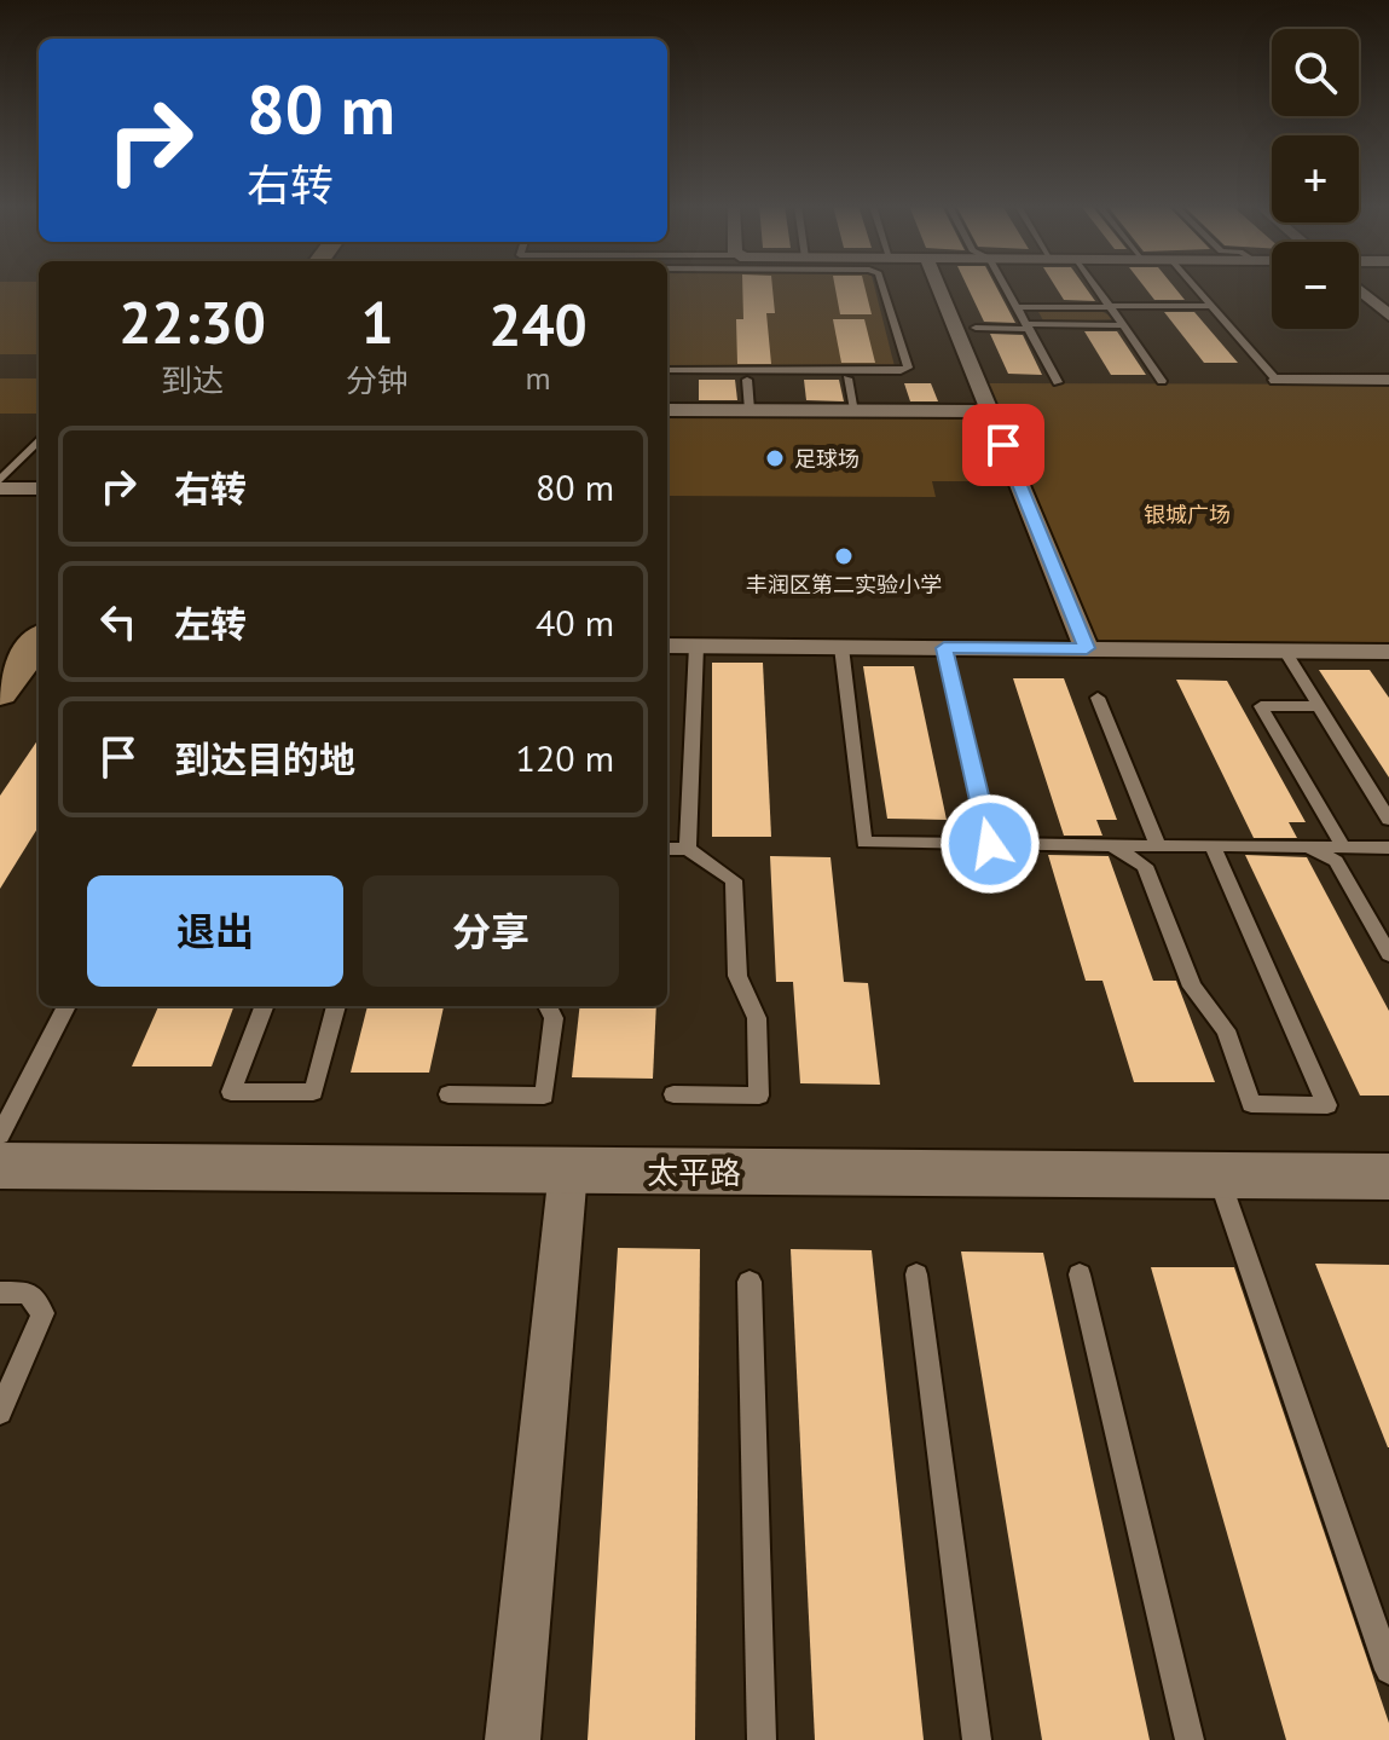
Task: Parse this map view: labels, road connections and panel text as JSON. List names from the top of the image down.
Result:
{
  "streets": {
    "street": ["太平路"]
  },
  "parks": ["银城广场"],
  "places": ["足球场", "丰润区第二实验小学"],
  "page": {
    "map_buttons": ["+", "−"],
    "turn": ["80 m", "右转"],
    "eta": [
      "22:30",
      "到达",
      "1",
      "分钟",
      "240",
      "m"
    ],
    "list": [
      {
        "name": "右转",
        "value": "80 m"
      },
      {
        "name": "左转",
        "value": "40 m"
      },
      {
        "name": "到达目的地",
        "value": "120 m"
      }
    ],
    "buttons": ["退出", "分享"]
  }
}
